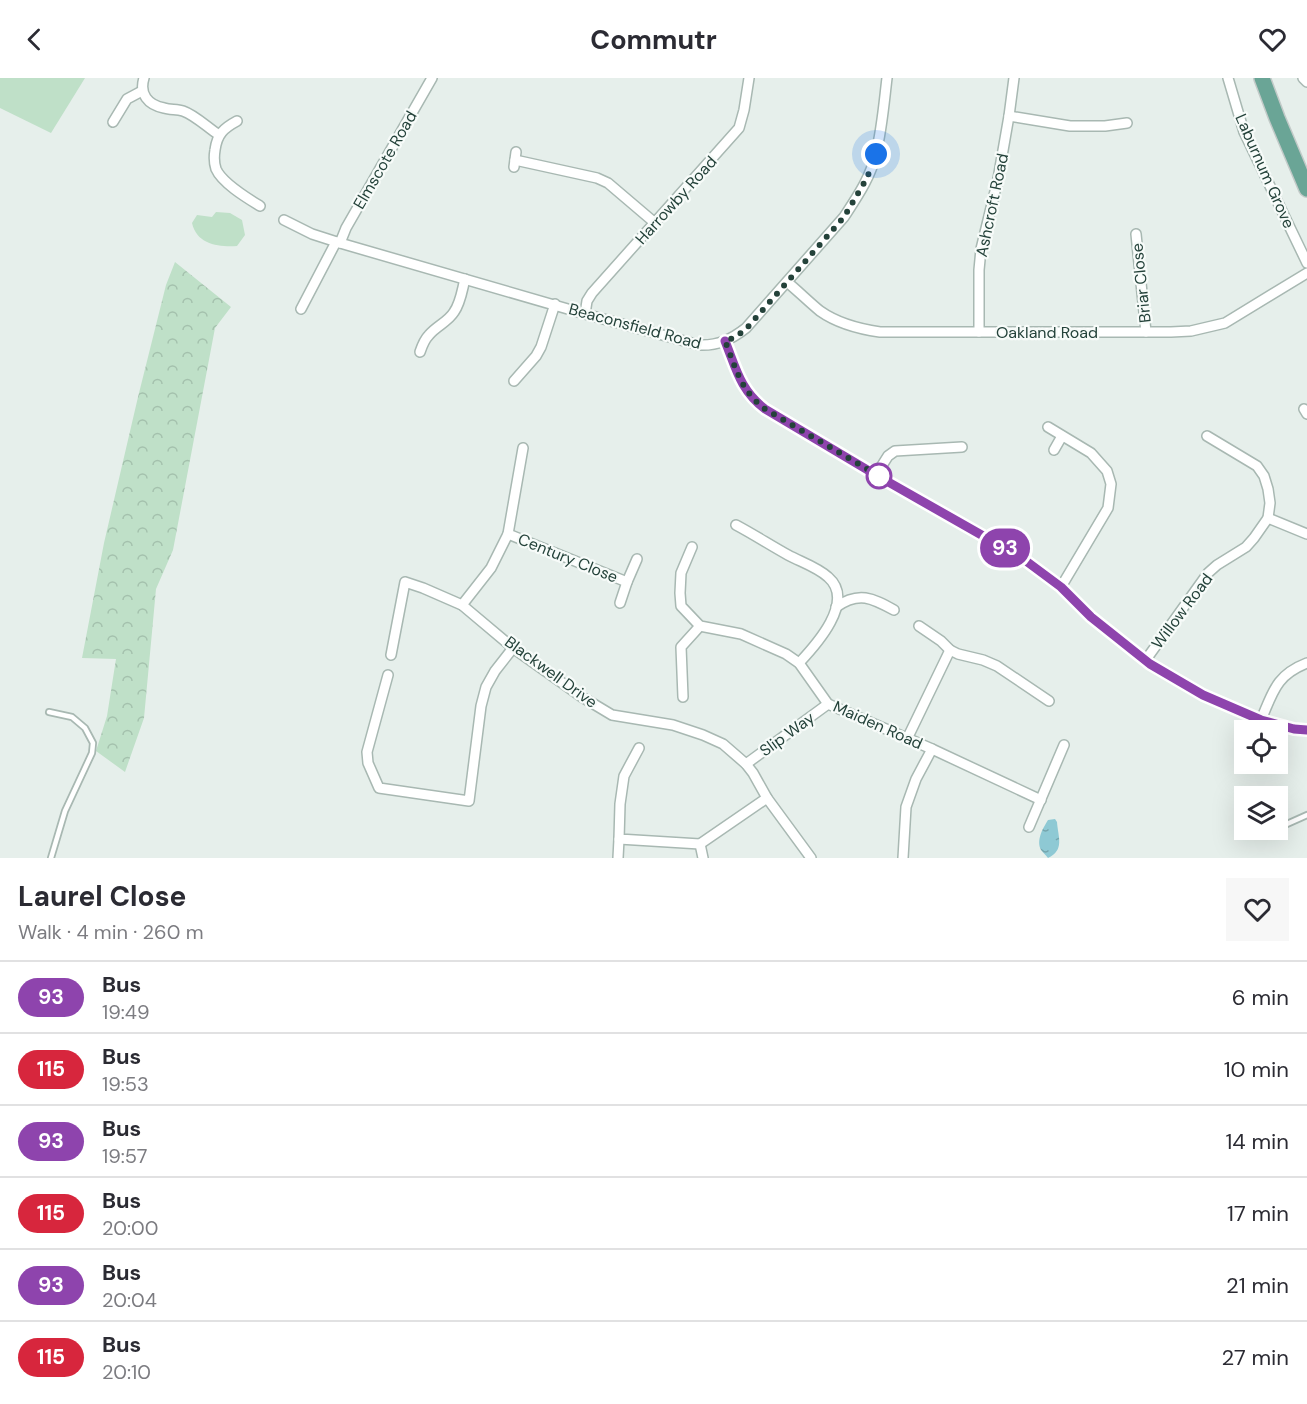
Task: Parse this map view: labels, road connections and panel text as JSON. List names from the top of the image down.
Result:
{
  "streets": {
    "street": [
      "Elmscote Road",
      "Laburnum Grove",
      "Harrowby Road",
      "Ashcroft Road",
      "Briar Close",
      "Beaconsfield Road",
      "Oakland Road",
      "Century Close",
      "Willow Road",
      "Blackwell Drive",
      "Maiden Road",
      "Slip Way"
    ]
  },
  "crossings": [
    ["Elmscote Road", "Beaconsfield Road"],
    ["Harrowby Road", "Beaconsfield Road"],
    ["Ashcroft Road", "Oakland Road"],
    ["Briar Close", "Oakland Road"],
    ["Beaconsfield Road", "Oakland Road"],
    ["Blackwell Drive", "Slip Way"],
    ["Maiden Road", "Slip Way"]
  ],
  "lines": ["bus line 93"],
  "page": {
    "header": "Commutr",
    "on_map": "93",
    "heading": ["Laurel Close", "Walk · 4 min · 260 m"],
    "list": [
      {
        "mark": "93",
        "name": "Bus",
        "note": "19:49",
        "value": "6 min"
      },
      {
        "mark": "115",
        "name": "Bus",
        "note": "19:53",
        "value": "10 min"
      },
      {
        "mark": "93",
        "name": "Bus",
        "note": "19:57",
        "value": "14 min"
      },
      {
        "mark": "115",
        "name": "Bus",
        "note": "20:00",
        "value": "17 min"
      },
      {
        "mark": "93",
        "name": "Bus",
        "note": "20:04",
        "value": "21 min"
      },
      {
        "mark": "115",
        "name": "Bus",
        "note": "20:10",
        "value": "27 min"
      }
    ]
  }
}
